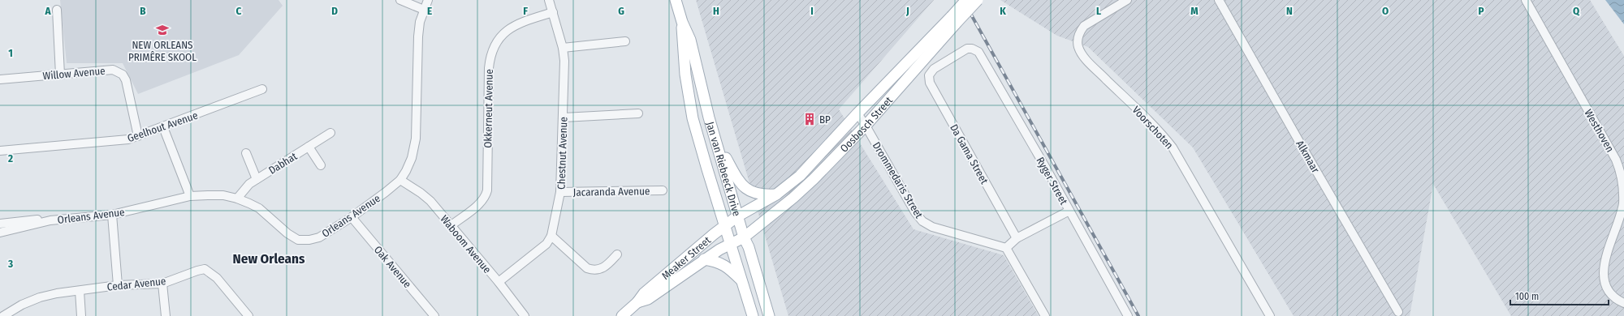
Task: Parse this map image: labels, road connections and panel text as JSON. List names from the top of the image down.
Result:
{
  "streets": {
    "main road": ["Oosbosch Street", "Jan van Riebeeck Drive", "Meaker Street"],
    "street": [
      "Willow Avenue",
      "Okkerneut Avenue",
      "Geelhout Avenue",
      "Voorschoten",
      "Westhoven",
      "Chestnut Avenue",
      "Da Gama Street",
      "Alkmaar",
      "Dabhat",
      "Drommedaris Street",
      "Ryger Street",
      "Jacaranda Avenue",
      "Orleans Avenue",
      "Waboom Avenue",
      "Oak Avenue",
      "Cedar Avenue"
    ]
  },
  "crossings": [
    ["Willow Avenue", "Geelhout Avenue"],
    ["Okkerneut Avenue", "Chestnut Avenue"],
    ["Okkerneut Avenue", "Waboom Avenue"],
    ["Oosbosch Street", "Jan van Riebeeck Drive"],
    ["Oosbosch Street", "Drommedaris Street"],
    ["Oosbosch Street", "Meaker Street"],
    ["Chestnut Avenue", "Jacaranda Avenue"],
    ["Chestnut Avenue", "Waboom Avenue"],
    ["Da Gama Street", "Ryger Street"],
    ["Dabhat", "Orleans Avenue"],
    ["Jan van Riebeeck Drive", "Meaker Street"],
    ["Orleans Avenue", "Waboom Avenue"],
    ["Orleans Avenue", "Oak Avenue"]
  ],
  "districts": ["New Orleans"],
  "places": {
    "school or university": ["NEW ORLEANS PRIMÊRE SKOOL"],
    "building": ["BP"]
  },
  "scale_bar": "100 m",
  "grid": {
    "columns": [
      "A",
      "B",
      "C",
      "D",
      "E",
      "F",
      "G",
      "H",
      "I",
      "J",
      "K",
      "L",
      "M",
      "N",
      "O",
      "P",
      "Q"
    ],
    "rows": ["1", "2", "3"]
  }
}
